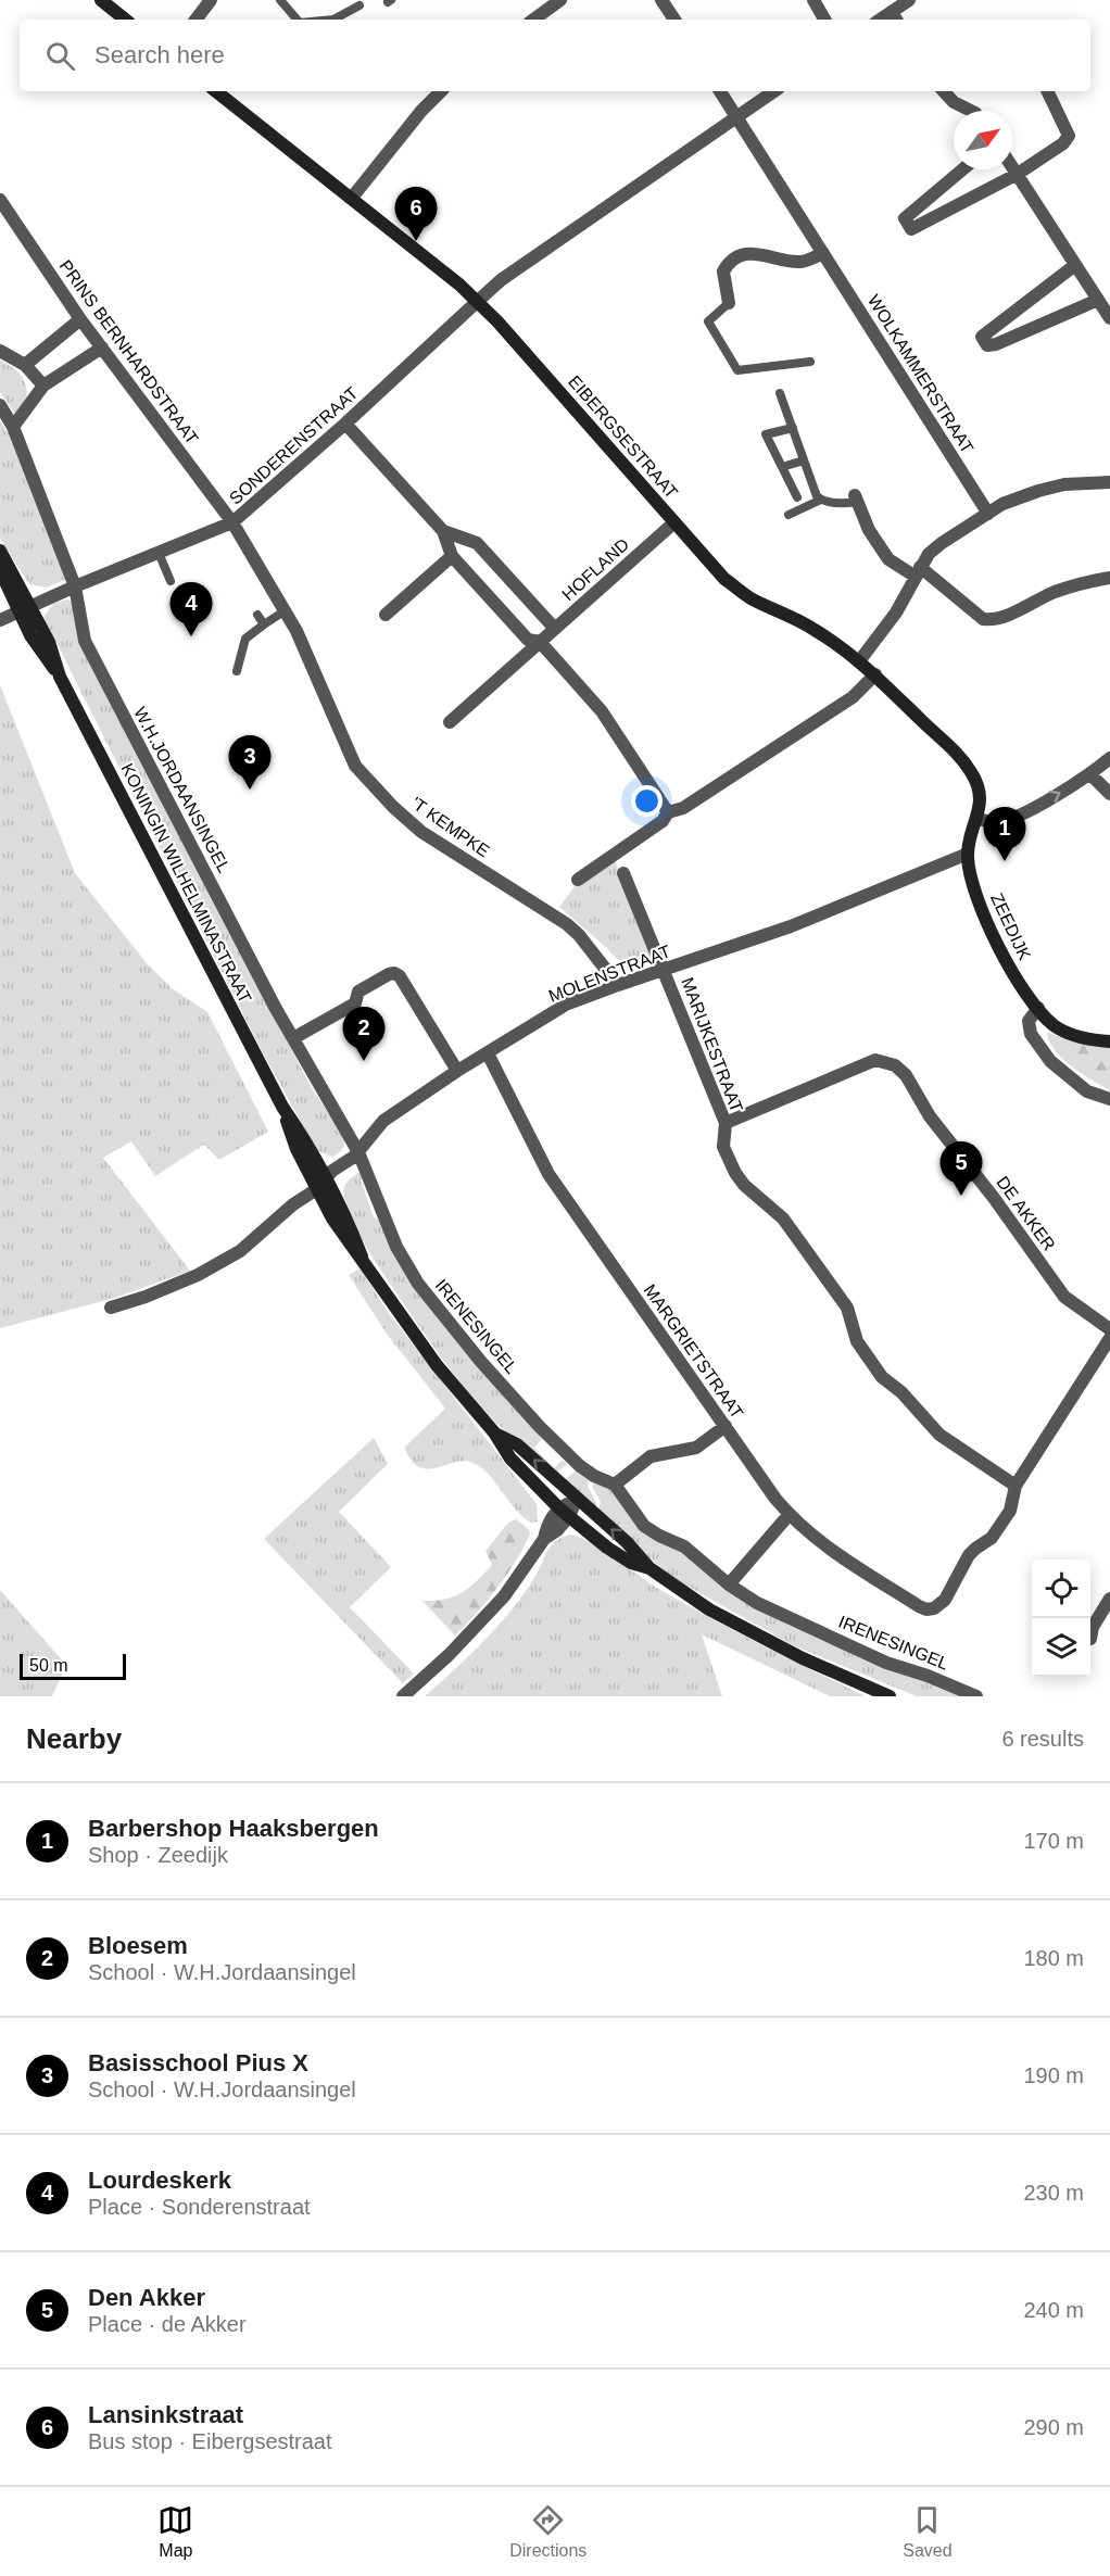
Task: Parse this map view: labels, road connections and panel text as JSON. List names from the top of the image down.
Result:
{
  "streets": {
    "main road": ["EIBERGSESTRAAT", "KONINGIN WILHELMINASTRAAT", "ZEEDIJK"],
    "street": [
      "PRINS BERNHARDSTRAAT",
      "WOLKAMMERSTRAAT",
      "SONDERENSTRAAT",
      "HOFLAND",
      "W.H.JORDAANSINGEL",
      "'T KEMPKE",
      "MOLENSTRAAT",
      "MARIJKESTRAAT",
      "DE AKKER",
      "IRENESINGEL",
      "MARGRIETSTRAAT"
    ]
  },
  "crossings": [
    ["PRINS BERNHARDSTRAAT", "SONDERENSTRAAT"],
    ["PRINS BERNHARDSTRAAT", "'T KEMPKE"],
    ["WOLKAMMERSTRAAT", "SONDERENSTRAAT"],
    ["EIBERGSESTRAAT", "SONDERENSTRAAT"],
    ["EIBERGSESTRAAT", "HOFLAND"],
    ["SONDERENSTRAAT", "W.H.JORDAANSINGEL"],
    ["SONDERENSTRAAT", "'T KEMPKE"],
    ["SONDERENSTRAAT", "KONINGIN WILHELMINASTRAAT"],
    ["W.H.JORDAANSINGEL", "MOLENSTRAAT"],
    ["W.H.JORDAANSINGEL", "IRENESINGEL"],
    ["'T KEMPKE", "MOLENSTRAAT"],
    ["KONINGIN WILHELMINASTRAAT", "MOLENSTRAAT"],
    ["ZEEDIJK", "MOLENSTRAAT"],
    ["MOLENSTRAAT", "MARIJKESTRAAT"],
    ["MOLENSTRAAT", "IRENESINGEL"],
    ["MOLENSTRAAT", "MARGRIETSTRAAT"],
    ["MARIJKESTRAAT", "DE AKKER"],
    ["MARIJKESTRAAT", "MARGRIETSTRAAT"]
  ],
  "scale_bar": "50 m",
  "north": "top right",
  "page": {
    "search": "Search here",
    "pins": [
      "6",
      "4",
      "3",
      "1",
      "2",
      "5"
    ],
    "scale": "50 m",
    "heading": ["Nearby", "6 results"],
    "list": [
      {
        "mark": "1",
        "name": "Barbershop Haaksbergen",
        "note": "Shop · Zeedijk",
        "value": "170 m"
      },
      {
        "mark": "2",
        "name": "Bloesem",
        "note": "School · W.H.Jordaansingel",
        "value": "180 m"
      },
      {
        "mark": "3",
        "name": "Basisschool Pius X",
        "note": "School · W.H.Jordaansingel",
        "value": "190 m"
      },
      {
        "mark": "4",
        "name": "Lourdeskerk",
        "note": "Place · Sonderenstraat",
        "value": "230 m"
      },
      {
        "mark": "5",
        "name": "Den Akker",
        "note": "Place · de Akker",
        "value": "240 m"
      },
      {
        "mark": "6",
        "name": "Lansinkstraat",
        "note": "Bus stop · Eibergsestraat",
        "value": "290 m"
      }
    ],
    "nav": ["Map", "Directions", "Saved"]
  }
}
